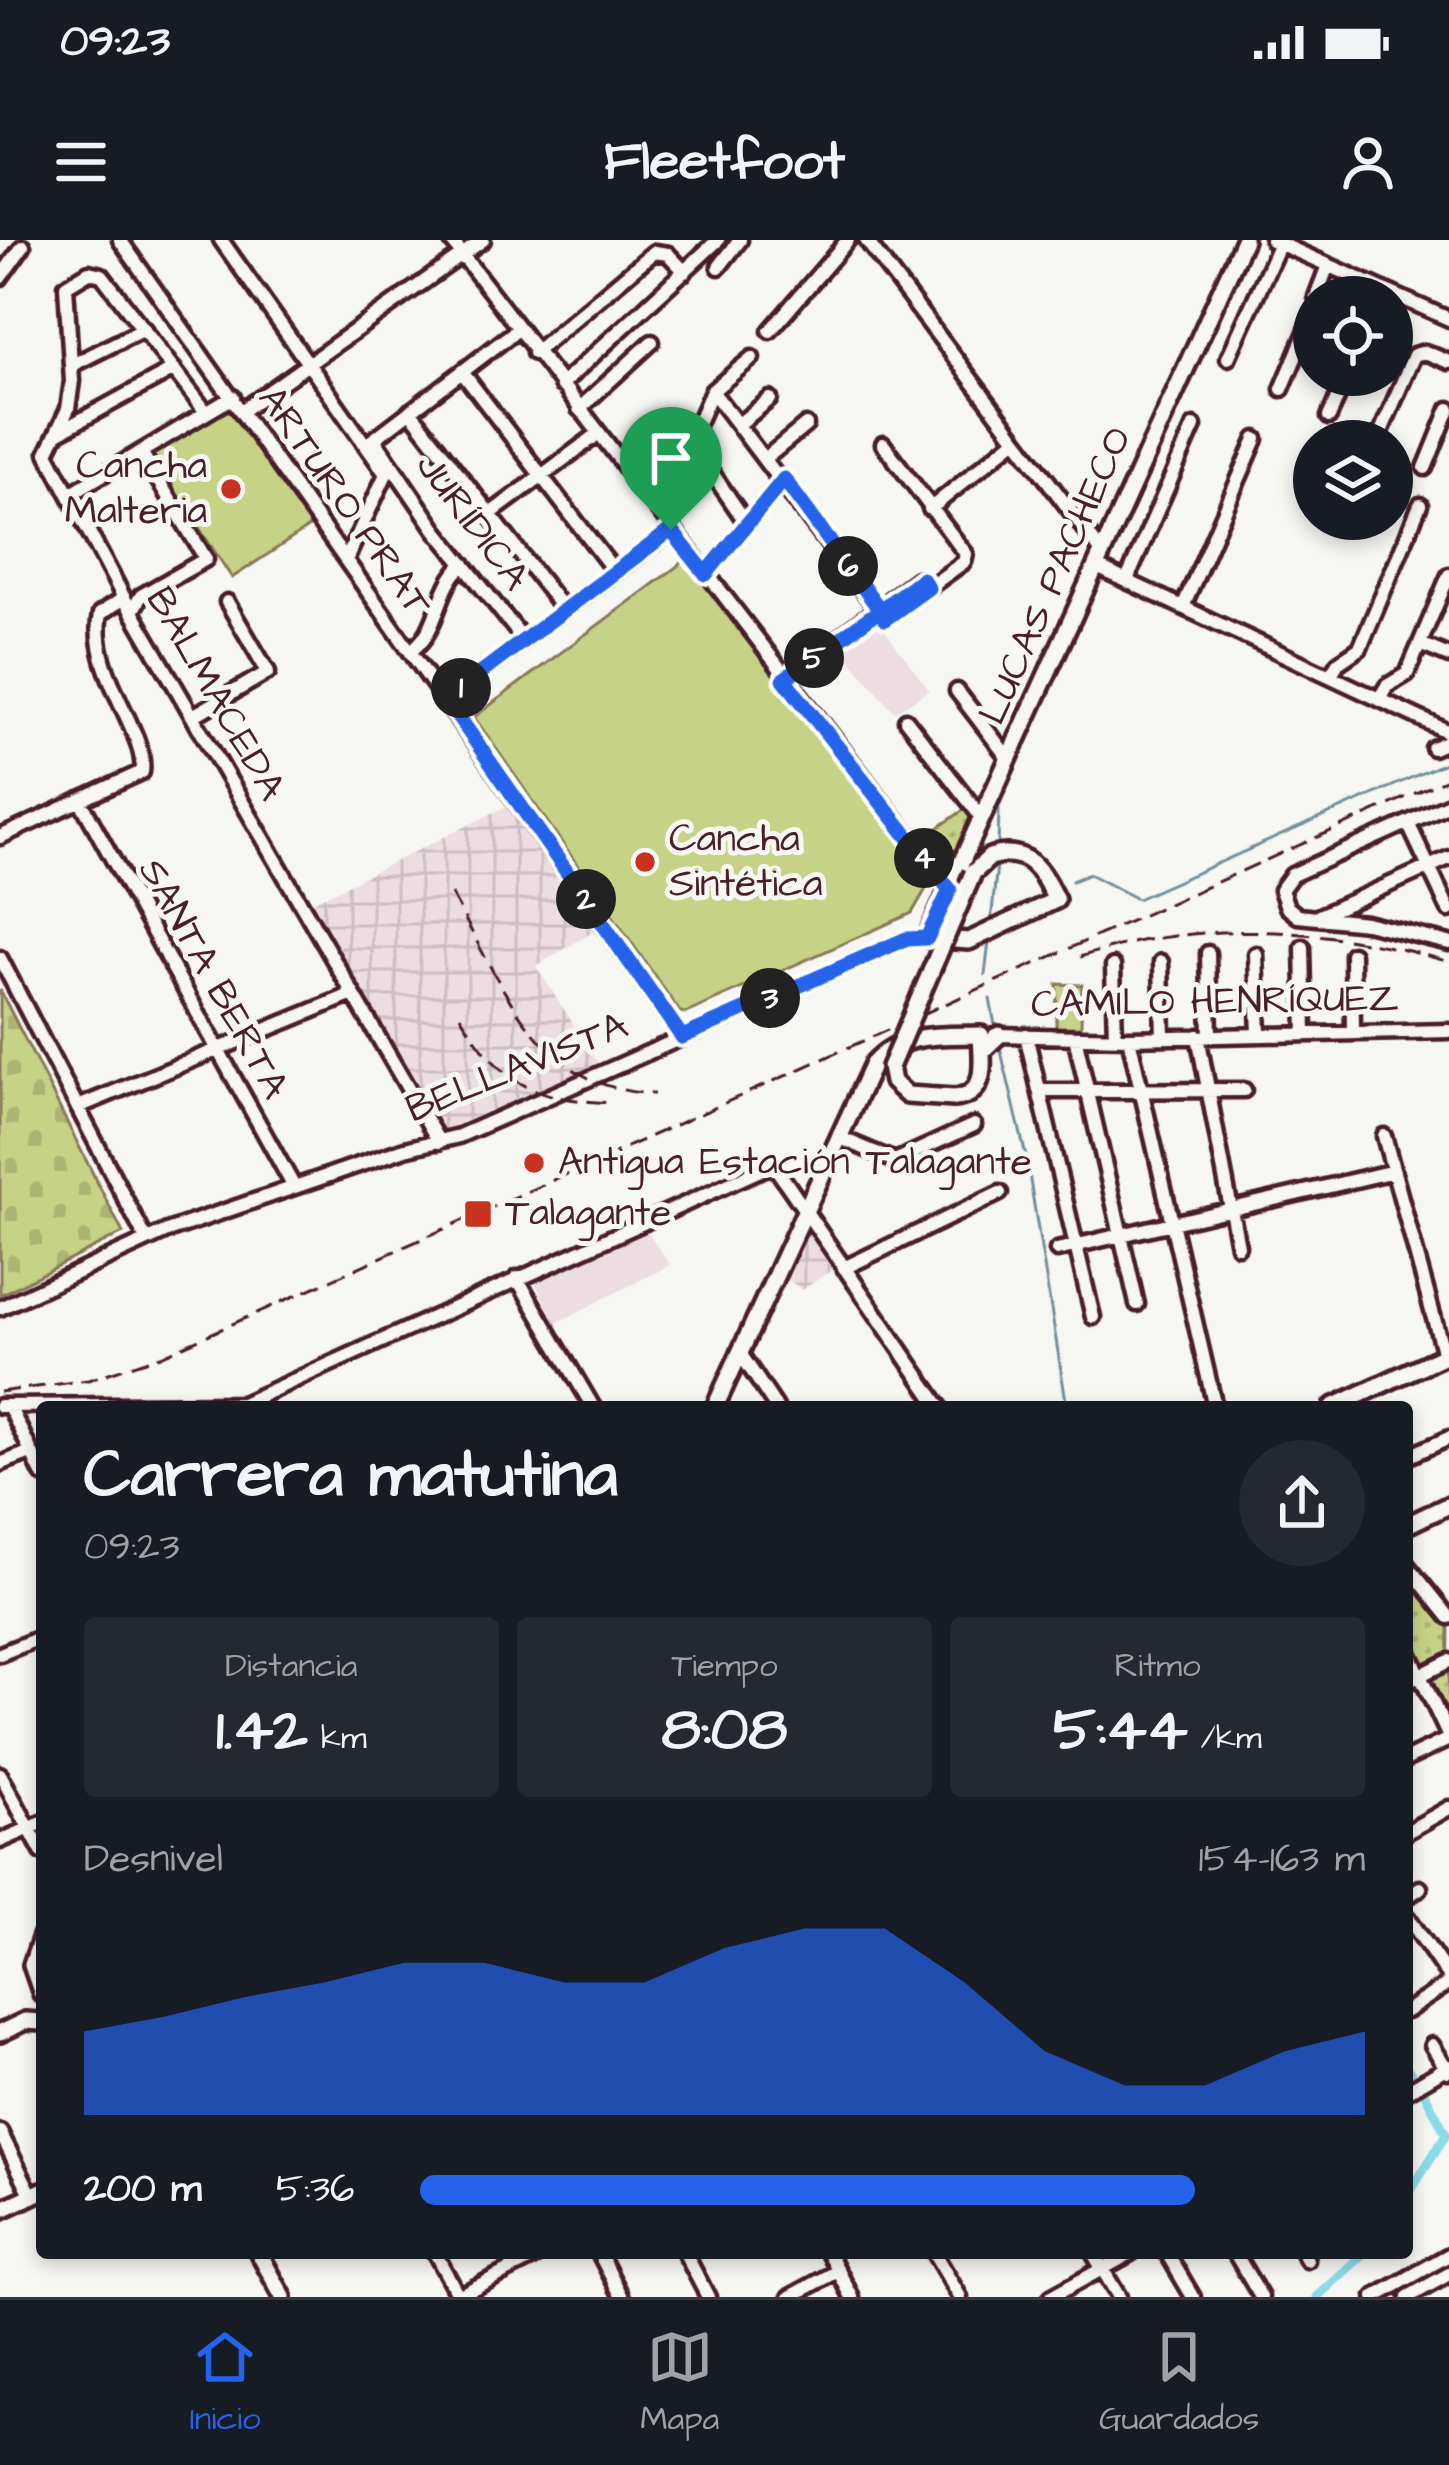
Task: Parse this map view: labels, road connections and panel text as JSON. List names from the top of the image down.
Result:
{
  "streets": {
    "main road": ["LUCAS PACHECO", "BELLAVISTA"],
    "street": [
      "ARTURO PRAT",
      "JURÍDICA",
      "BALMACEDA",
      "SANTA BERTA",
      "CAMILO HENRÍQUEZ"
    ]
  },
  "crossings": [
    ["ARTURO PRAT", "BELLAVISTA"],
    ["LUCAS PACHECO", "BELLAVISTA"],
    ["BALMACEDA", "BELLAVISTA"],
    ["SANTA BERTA", "BELLAVISTA"],
    ["CAMILO HENRÍQUEZ", "BELLAVISTA"]
  ],
  "places": {
    "other": ["Cancha Malteria", "Cancha Sintética", "Antigua Estación Talagante"],
    "transit": ["Talagante"]
  },
  "page": {
    "status": "09:23",
    "header": "Fleetfoot",
    "pins": [
      "6",
      "5",
      "1",
      "4",
      "2",
      "3"
    ],
    "heading": ["Carrera matutina", "09:23"],
    "stats": [
      ["Distancia", "1.42 km"],
      ["Tiempo", "8:08"],
      ["Ritmo", "5:44 /km"]
    ],
    "chart": ["Desnivel", "154–163 m"],
    "list": [
      {
        "name": "200 m",
        "note": "5:36"
      }
    ],
    "tabs": ["Inicio", "Mapa", "Guardados"]
  }
}
